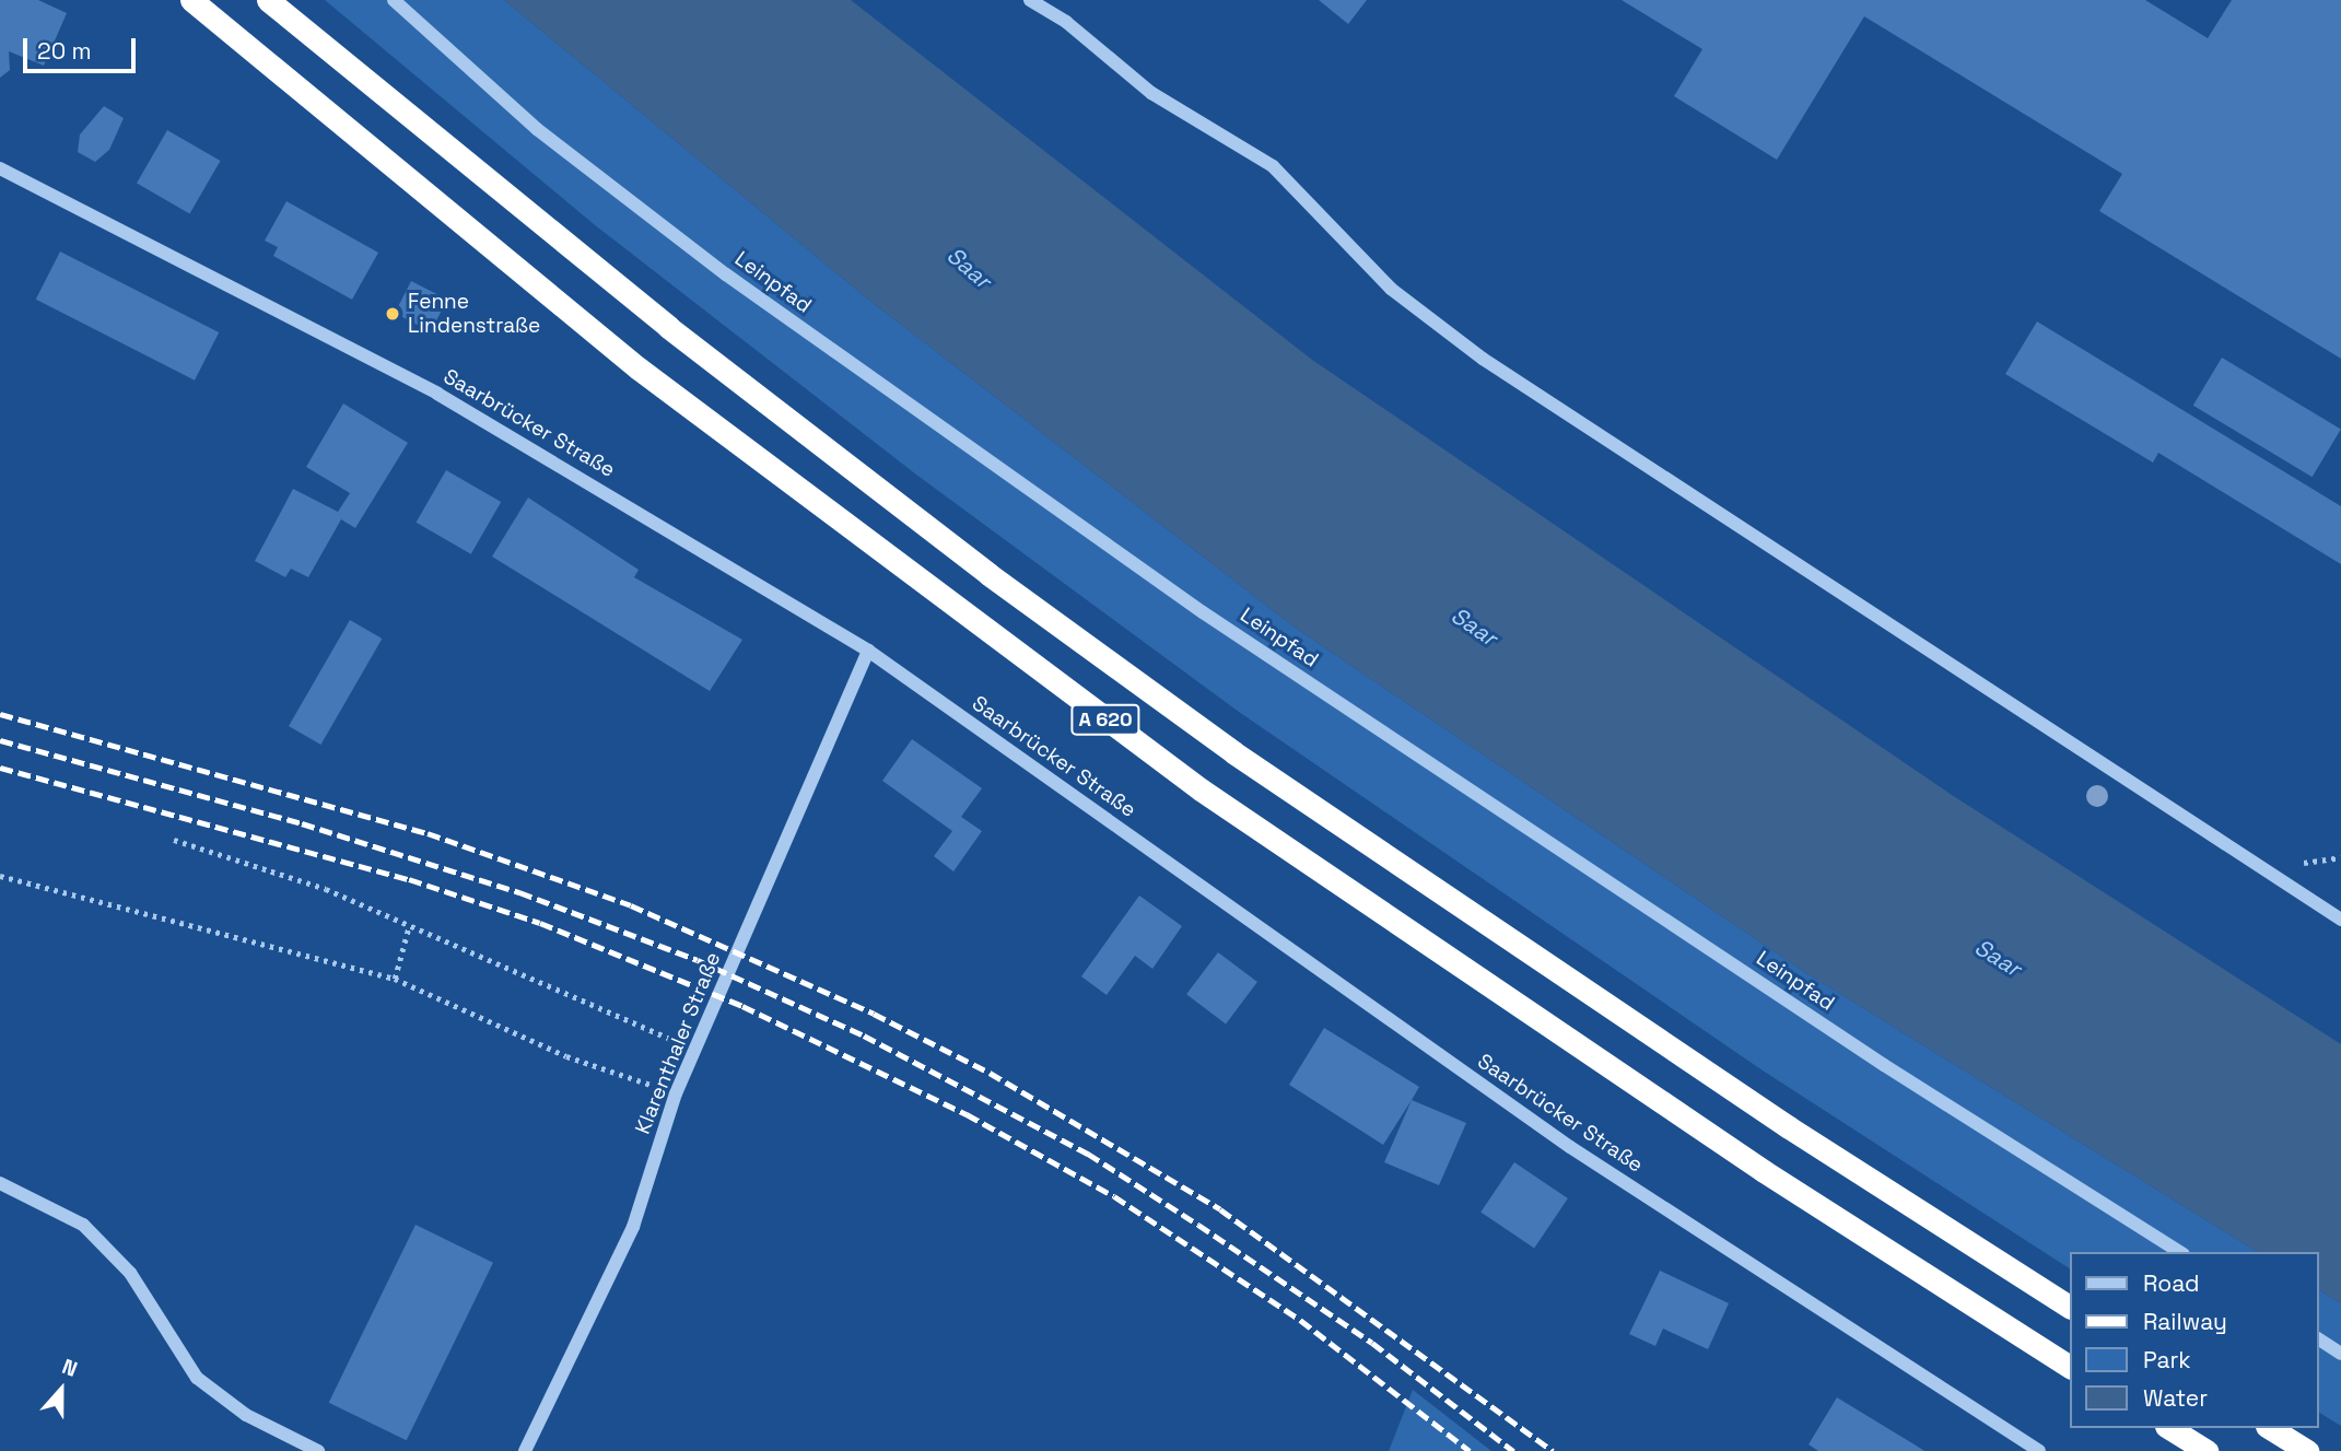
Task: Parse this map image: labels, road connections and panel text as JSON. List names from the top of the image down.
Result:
{
  "streets": {
    "highway": ["A 620"],
    "street": ["Leinpfad", "Saarbrücker Straße", "Klarenthaler Straße"]
  },
  "crossings": [
    ["Saarbrücker Straße", "Klarenthaler Straße"]
  ],
  "water": ["Saar"],
  "places": ["Fenne Lindenstraße"],
  "legend": [
    "Road",
    "Railway",
    "Park",
    "Water"
  ],
  "scale_bar": "20 m",
  "north": "top"
}
